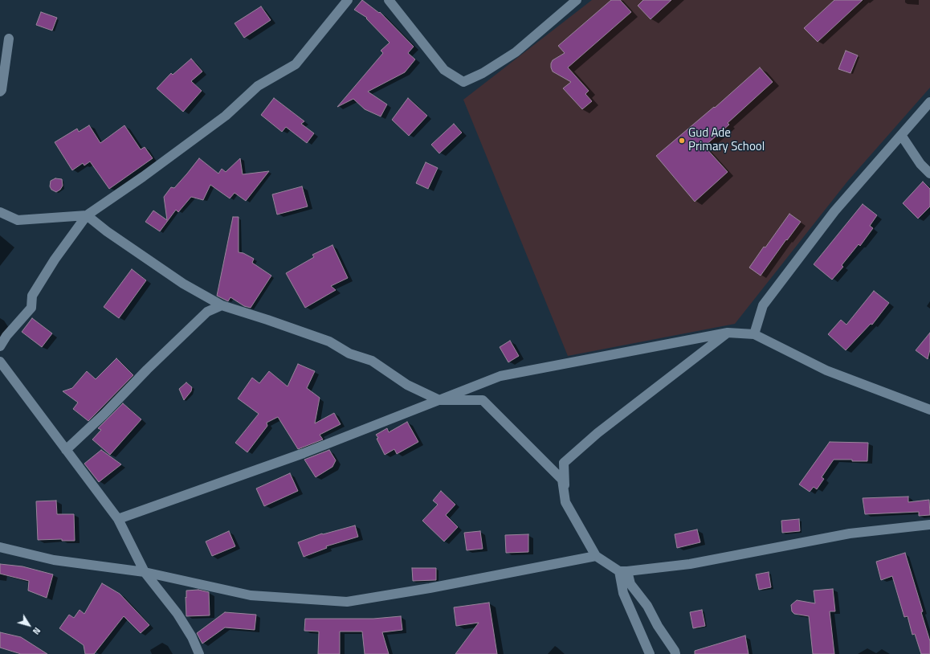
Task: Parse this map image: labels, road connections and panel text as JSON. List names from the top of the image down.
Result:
{
  "places": ["Gud Ade Primary School"],
  "north": "bottom right"
}
